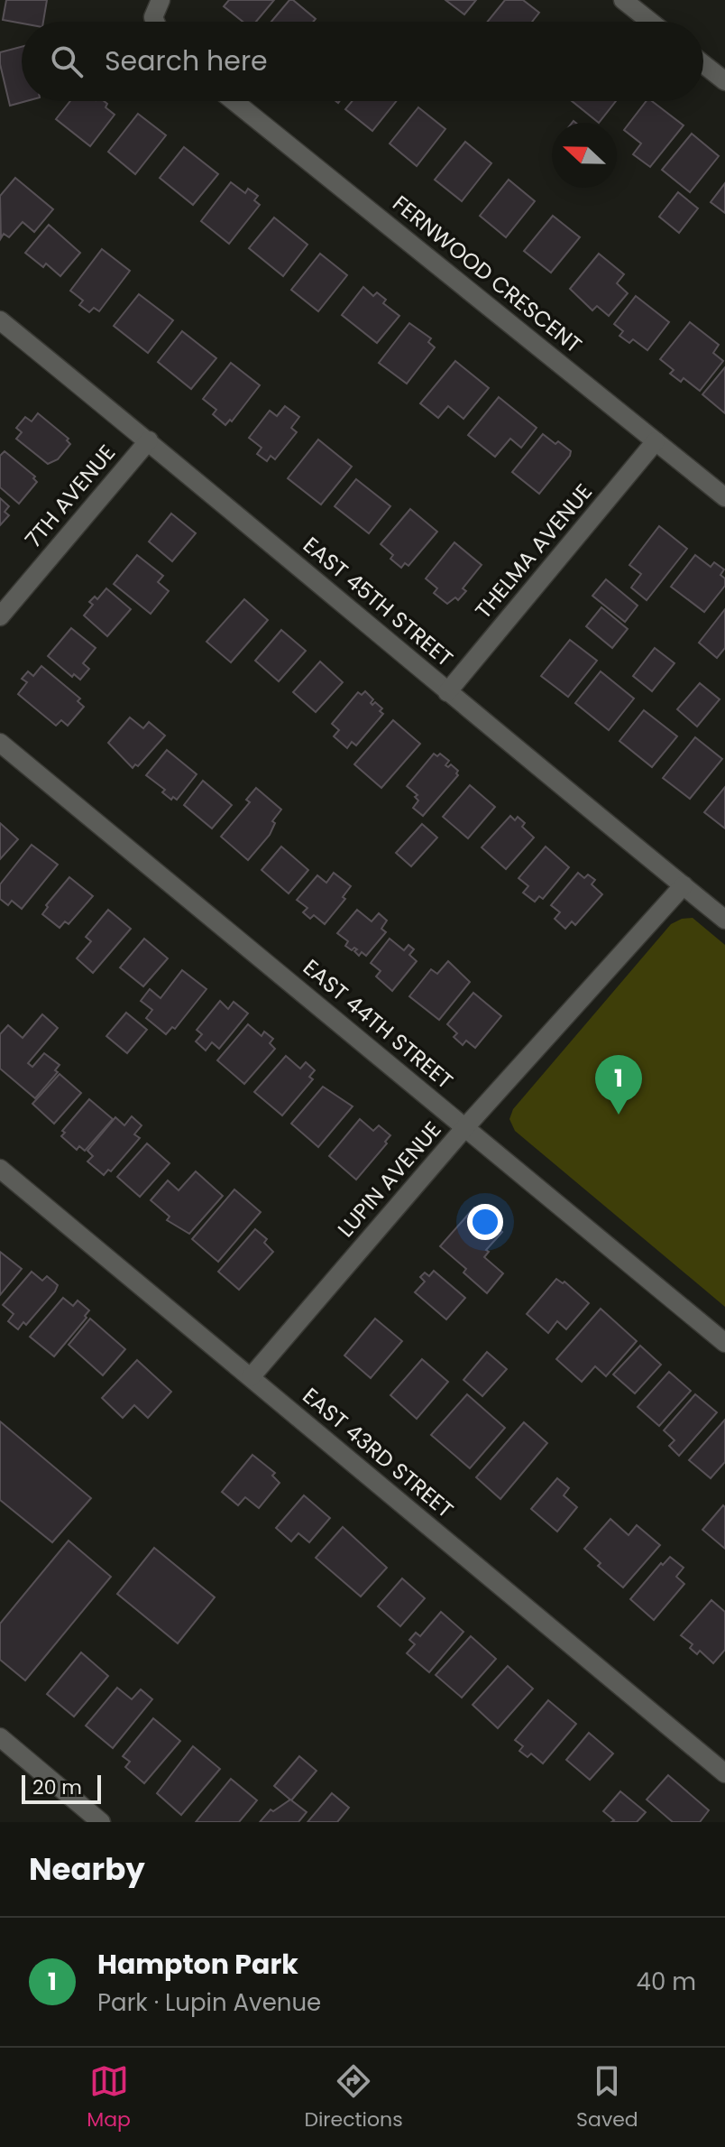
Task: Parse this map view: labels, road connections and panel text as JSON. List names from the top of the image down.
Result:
{
  "streets": {
    "street": [
      "FERNWOOD CRESCENT",
      "7TH AVENUE",
      "THELMA AVENUE",
      "EAST 45TH STREET",
      "EAST 44TH STREET",
      "LUPIN AVENUE",
      "EAST 43RD STREET"
    ]
  },
  "crossings": [
    ["FERNWOOD CRESCENT", "THELMA AVENUE"],
    ["7TH AVENUE", "EAST 45TH STREET"],
    ["THELMA AVENUE", "EAST 45TH STREET"],
    ["EAST 45TH STREET", "LUPIN AVENUE"],
    ["EAST 44TH STREET", "LUPIN AVENUE"],
    ["LUPIN AVENUE", "EAST 43RD STREET"]
  ],
  "scale_bar": "20 m",
  "north": "left",
  "page": {
    "search": "Search here",
    "pins": "1",
    "scale": "20 m",
    "heading": "Nearby",
    "list": [
      {
        "mark": "1",
        "name": "Hampton Park",
        "note": "Park · Lupin Avenue",
        "value": "40 m"
      }
    ],
    "nav": ["Map", "Directions", "Saved"]
  }
}
